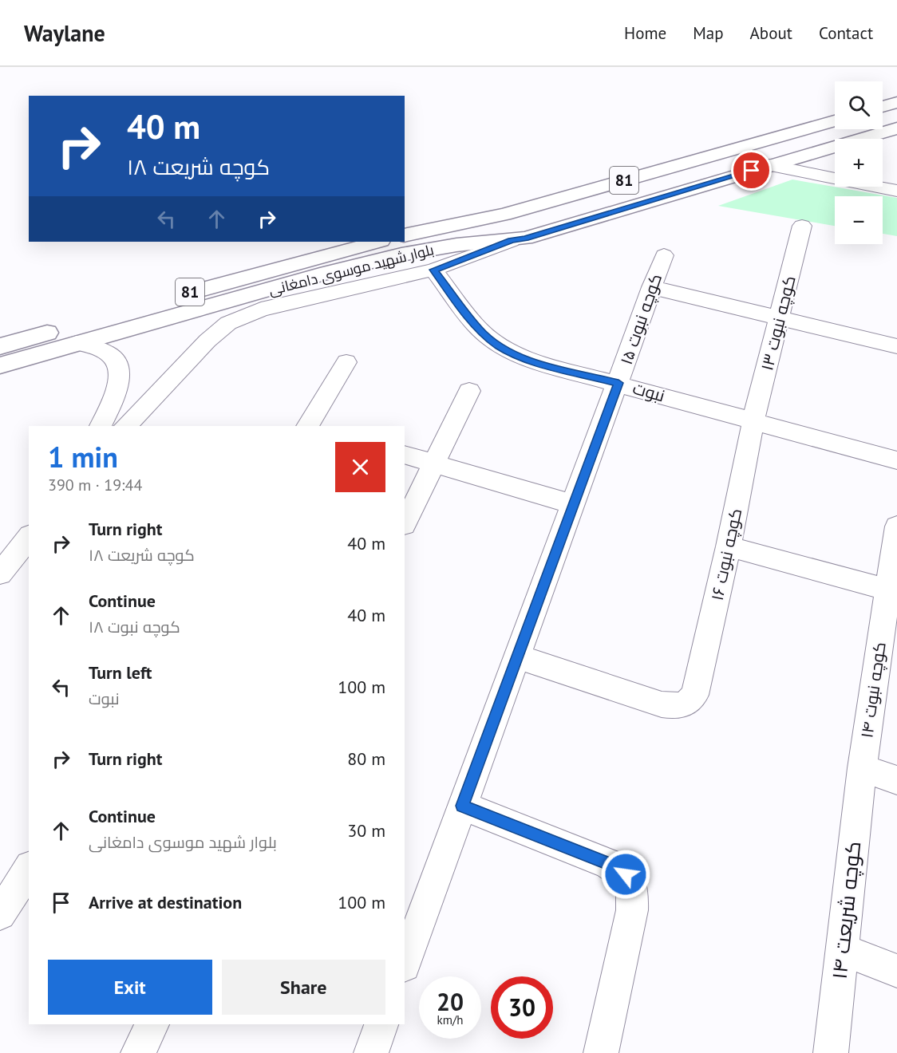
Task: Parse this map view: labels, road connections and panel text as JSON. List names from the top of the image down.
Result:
{
  "streets": {
    "main road": ["81", "بلوار شهید موسوی دامغانی"],
    "street": [
      "کوچه نبوت ۱۵",
      "کوچه نبوت ۱۳",
      "نبوت",
      "کوچه نبوت ۱۶",
      "کوچه نبوت ۱۴",
      "کوچه شریعت ۱۴"
    ]
  },
  "crossings": [
    ["کوچه نبوت ۱۵", "نبوت"],
    ["کوچه نبوت ۱۵", "کوچه نبوت ۱۶"],
    ["کوچه نبوت ۱۳", "نبوت"],
    ["کوچه نبوت ۱۳", "کوچه نبوت ۱۶"],
    ["نبوت", "کوچه نبوت ۱۶"],
    ["کوچه نبوت ۱۴", "کوچه شریعت ۱۴"]
  ],
  "page": {
    "header": "Waylane",
    "nav": [
      "Home",
      "Map",
      "About",
      "Contact"
    ],
    "map_buttons": ["+", "−"],
    "turn": ["40 m", "کوچه شریعت ۱۸"],
    "heading": ["1 min", "390 m · 19:44"],
    "list": [
      {
        "name": "Turn right",
        "note": "کوچه شریعت ۱۸",
        "value": "40 m"
      },
      {
        "name": "Continue",
        "note": "کوچه نبوت ۱۸",
        "value": "40 m"
      },
      {
        "name": "Turn left",
        "note": "نبوت",
        "value": "100 m"
      },
      {
        "name": "Turn right",
        "value": "80 m"
      },
      {
        "name": "Continue",
        "note": "بلوار شهید موسوی دامغانی",
        "value": "30 m"
      },
      {
        "name": "Arrive at destination",
        "value": "100 m"
      }
    ],
    "buttons": ["Exit", "Share"],
    "speed": "20 km/h",
    "limit": "30"
  }
}
